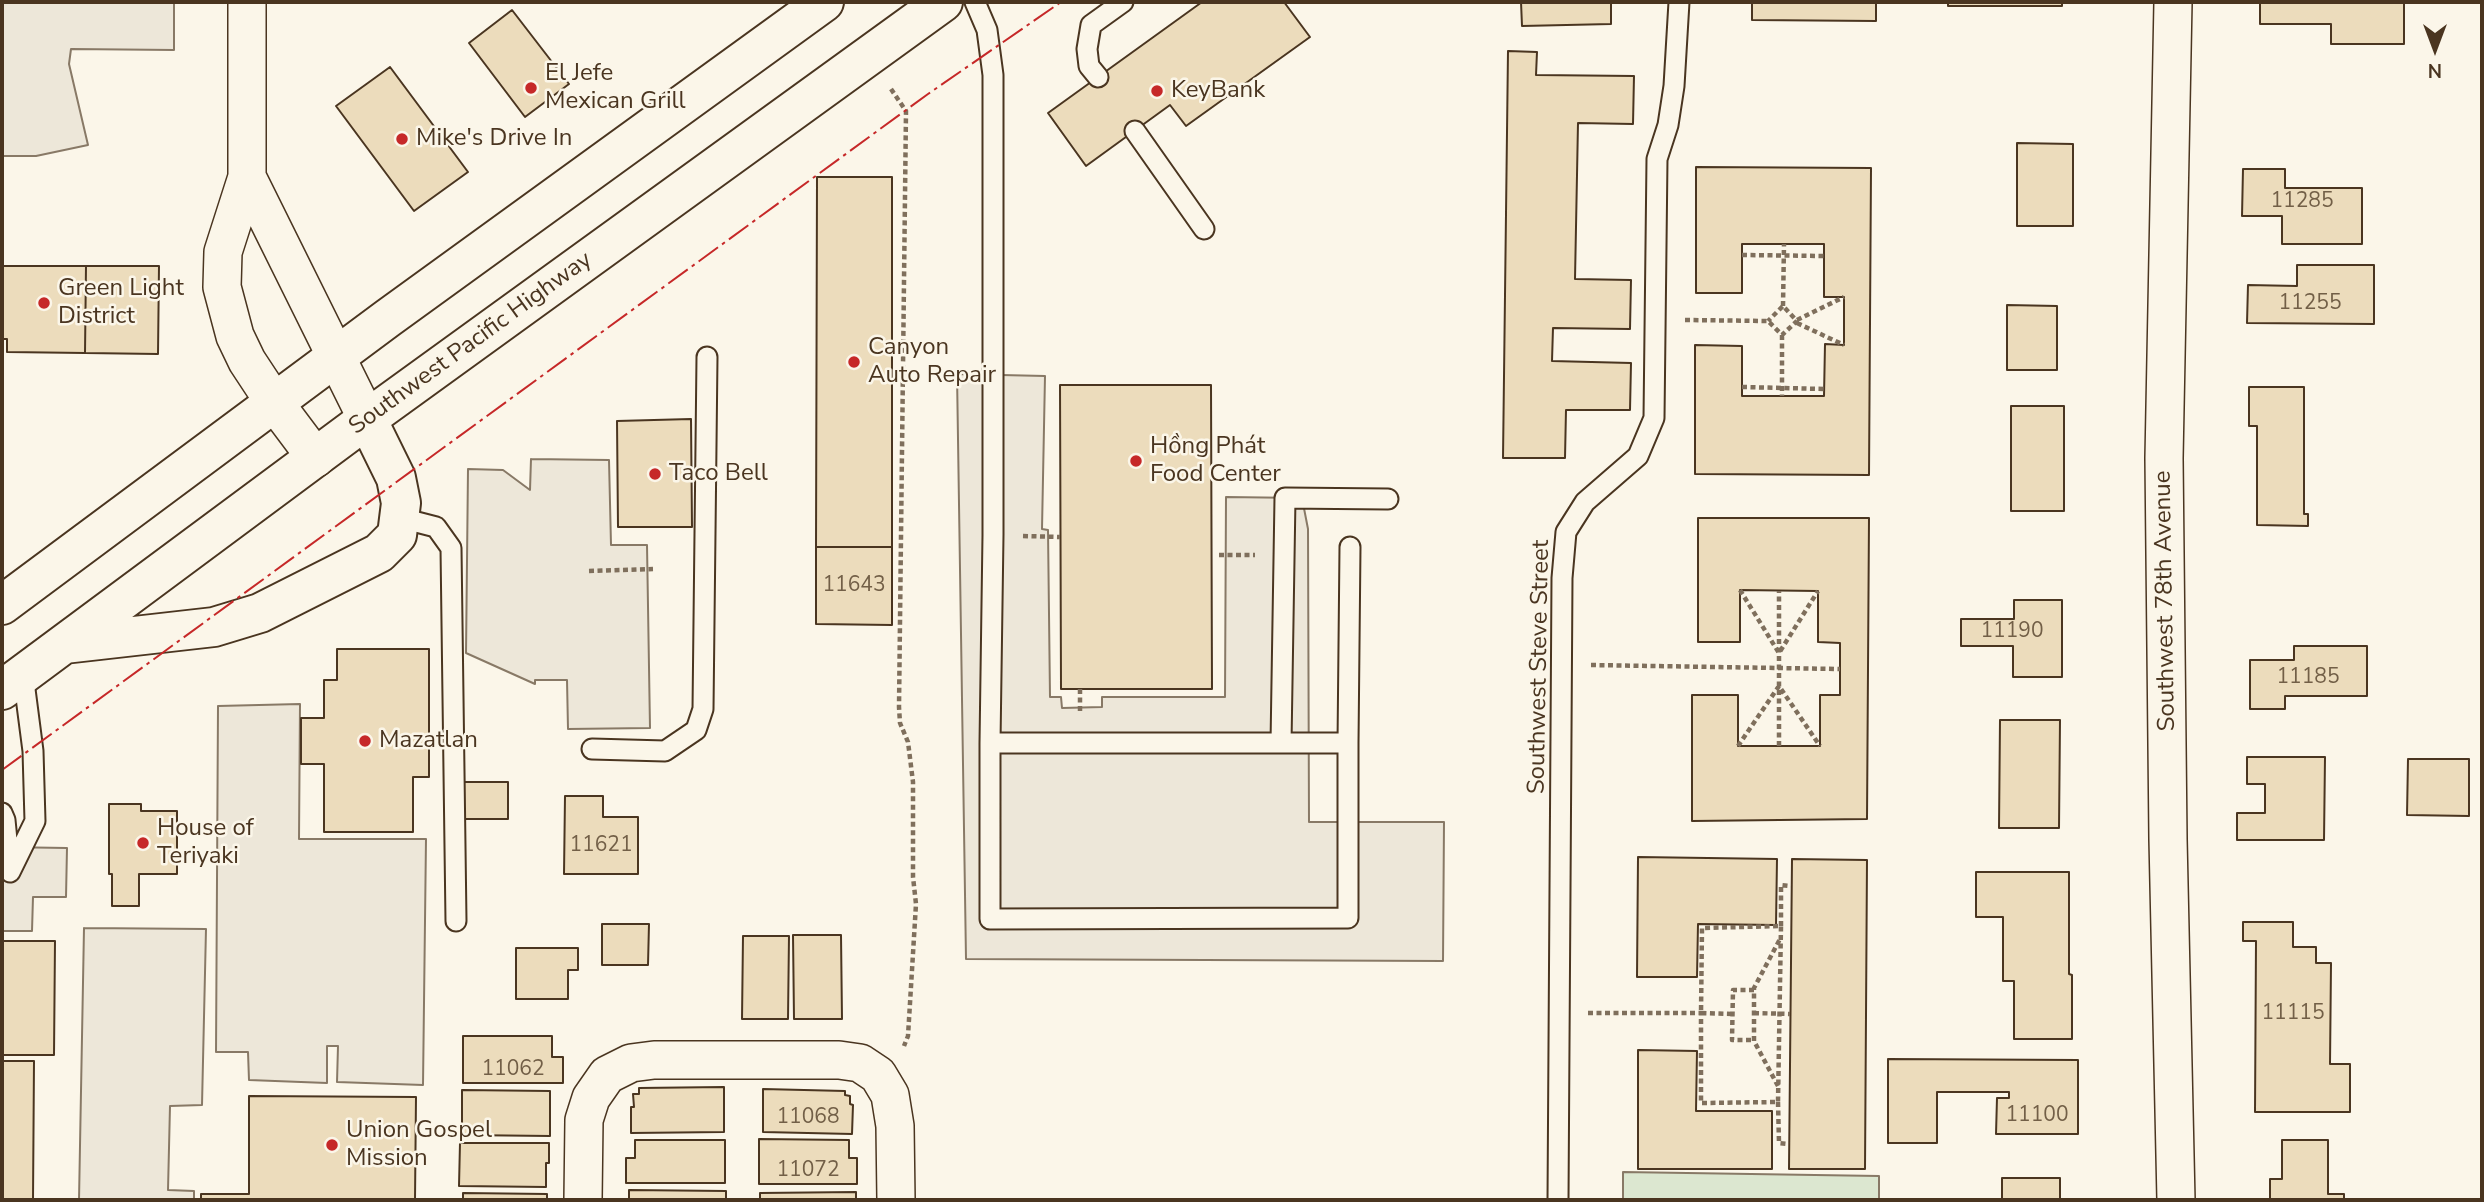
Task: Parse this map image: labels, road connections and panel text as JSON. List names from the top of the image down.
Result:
{
  "streets": {
    "highway": ["Southwest Pacific Highway"],
    "street": ["Southwest 78th Avenue"],
    "lane": ["Southwest Steve Street"]
  },
  "places": [
    "El Jefe Mexican Grill",
    "KeyBank",
    "Mike's Drive In",
    "Green Light District",
    "Canyon Auto Repair",
    "Hồng Phát Food Center",
    "Taco Bell",
    "Mazatlan",
    "House of Teriyaki",
    "Union Gospel Mission"
  ],
  "house_numbers": [
    "11285",
    "11255",
    "11643",
    "11190",
    "11185",
    "11621",
    "11115",
    "11062",
    "11100",
    "11068",
    "11072"
  ],
  "north": "bottom"
}
